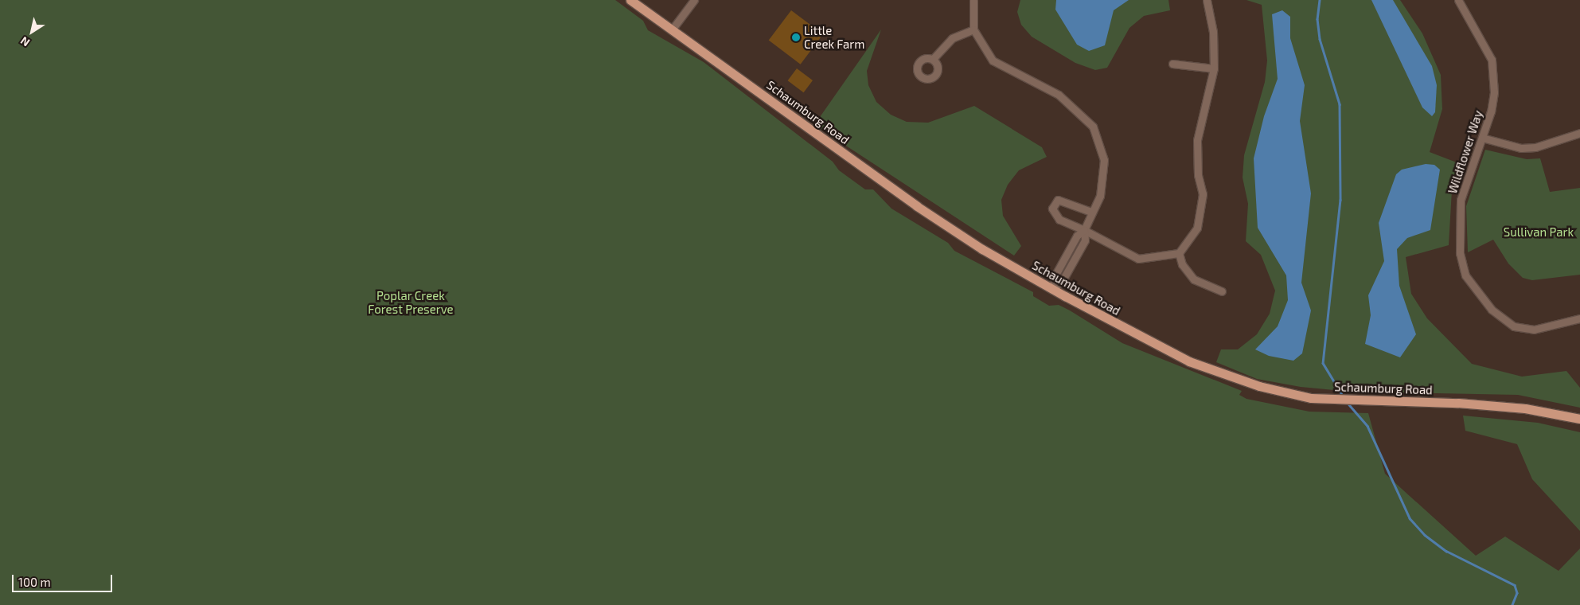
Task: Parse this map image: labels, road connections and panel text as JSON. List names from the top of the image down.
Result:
{
  "streets": {
    "main road": ["Schaumburg Road"],
    "street": ["Wildflower Way"]
  },
  "parks": ["Sullivan Park", "Poplar Creek Forest Preserve"],
  "places": ["Little Creek Farm"],
  "scale_bar": "100 m",
  "north": "bottom left"
}
